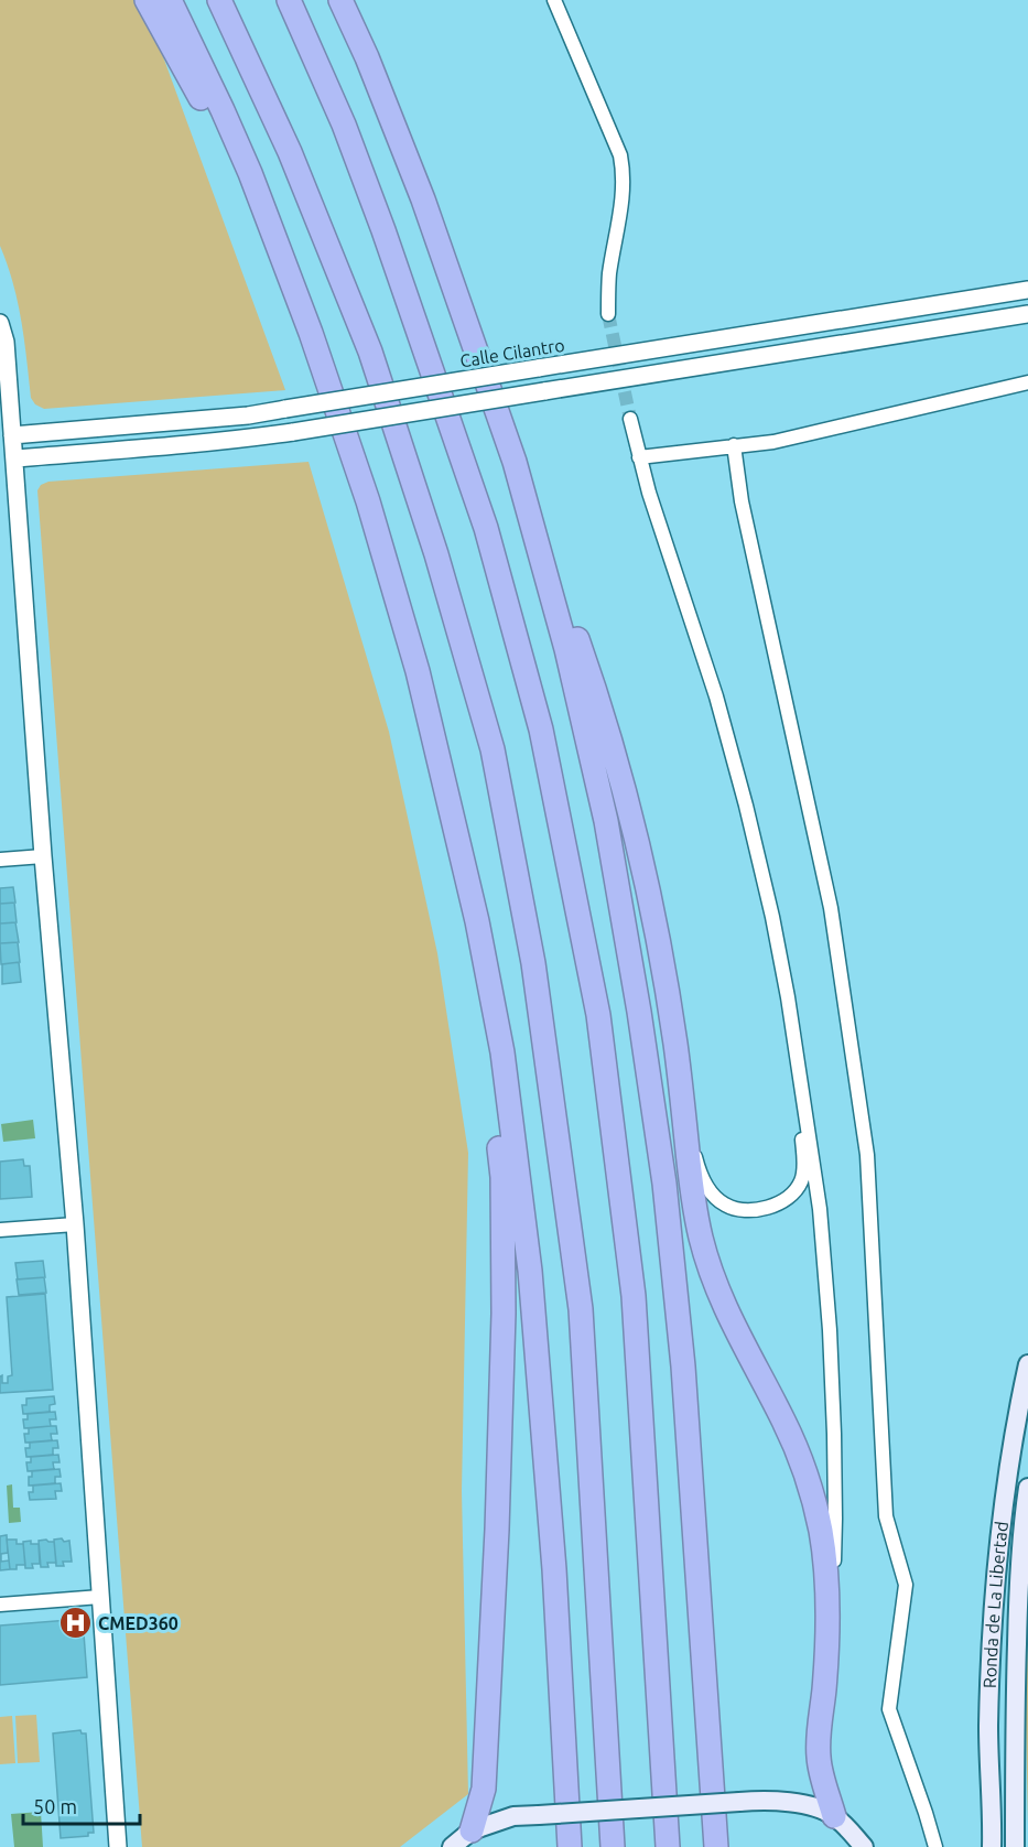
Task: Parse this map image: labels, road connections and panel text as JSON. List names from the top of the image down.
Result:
{
  "streets": {
    "main road": ["Ronda de La Libertad"],
    "street": ["Calle Cilantro"]
  },
  "places": {
    "hospital": ["CMED360"]
  },
  "scale_bar": "50 m"
}
